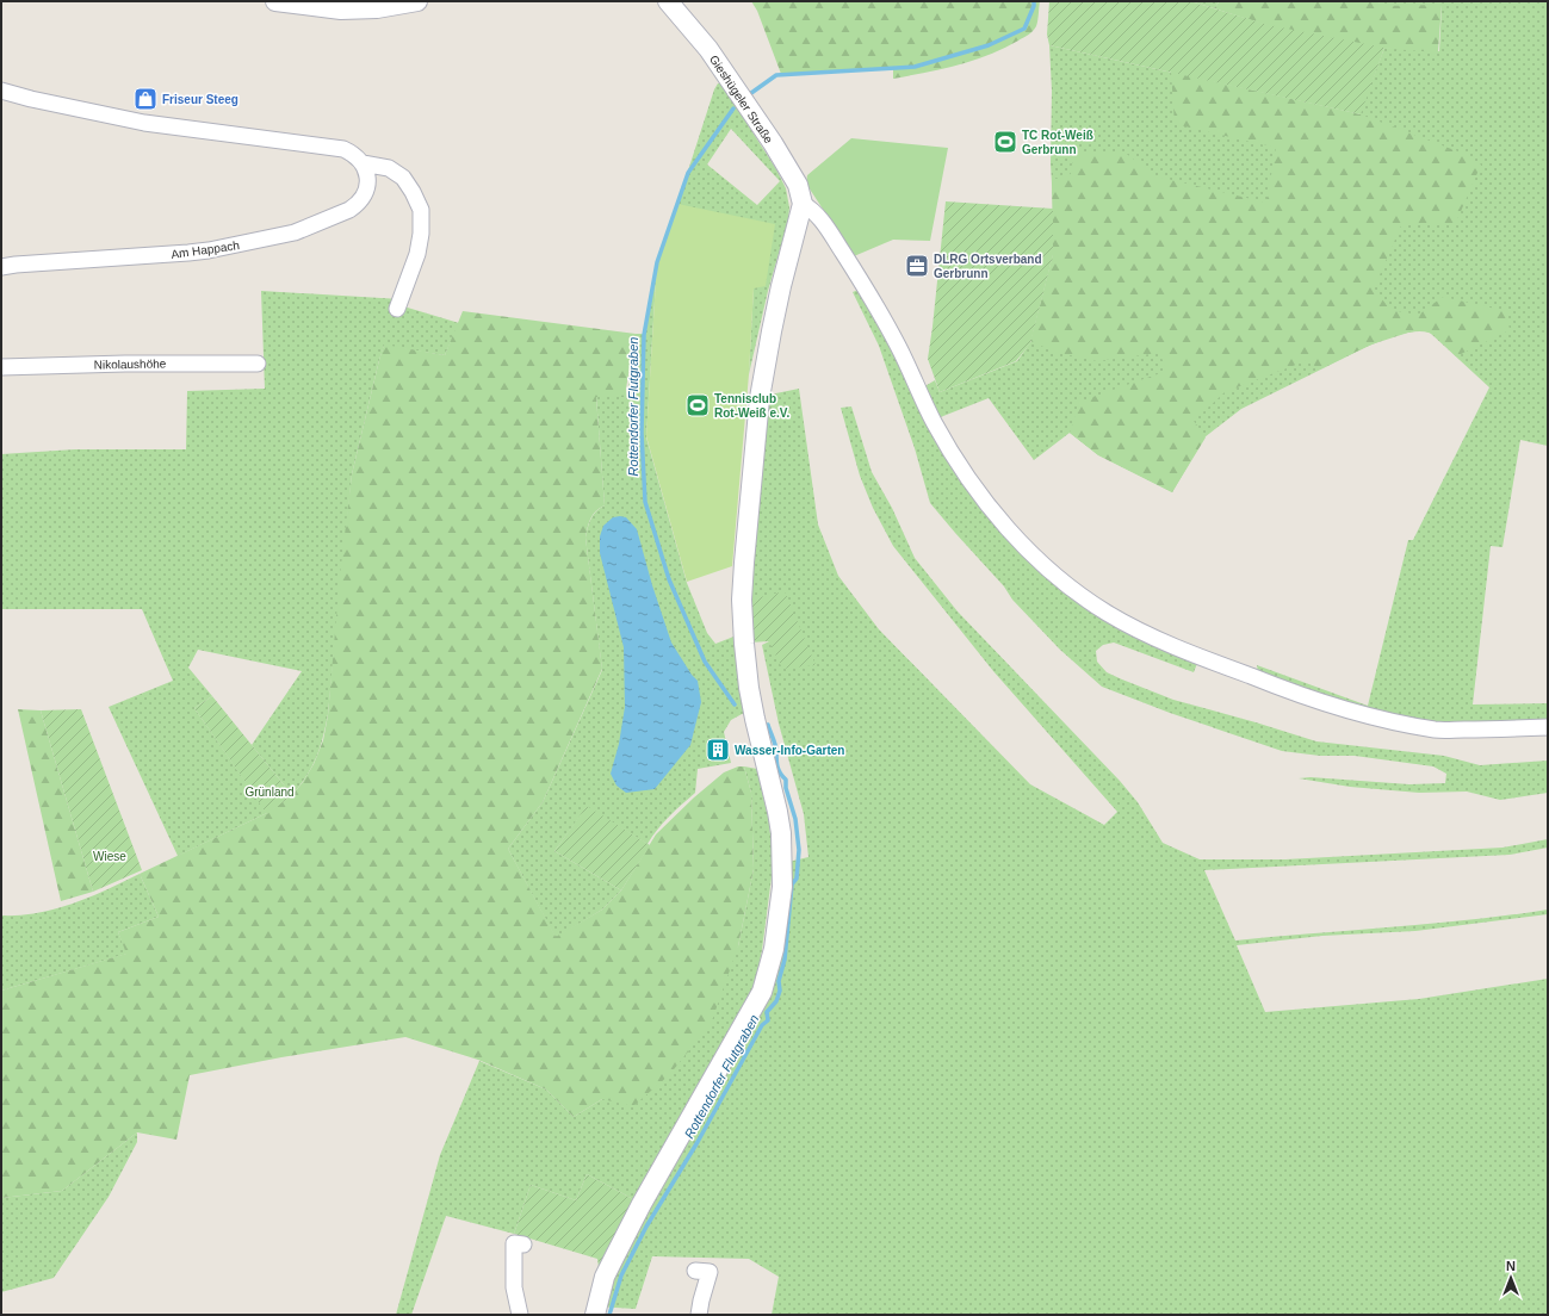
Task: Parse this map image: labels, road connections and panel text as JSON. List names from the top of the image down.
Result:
{
  "streets": {
    "street": ["Gieshügeler Straße", "Am Happach", "Nikolaushöhe"]
  },
  "water": ["Rottendorfer Flutgraben"],
  "parks": ["Grünland", "Wiese"],
  "places": {
    "shop": ["Friseur Steeg"],
    "sports": ["TC Rot-Weiß Gerbrunn", "Tennisclub Rot-Weiß e.V."],
    "office": ["DLRG Ortsverband Gerbrunn"],
    "building": ["Wasser-Info-Garten"]
  },
  "north": "top"
}
